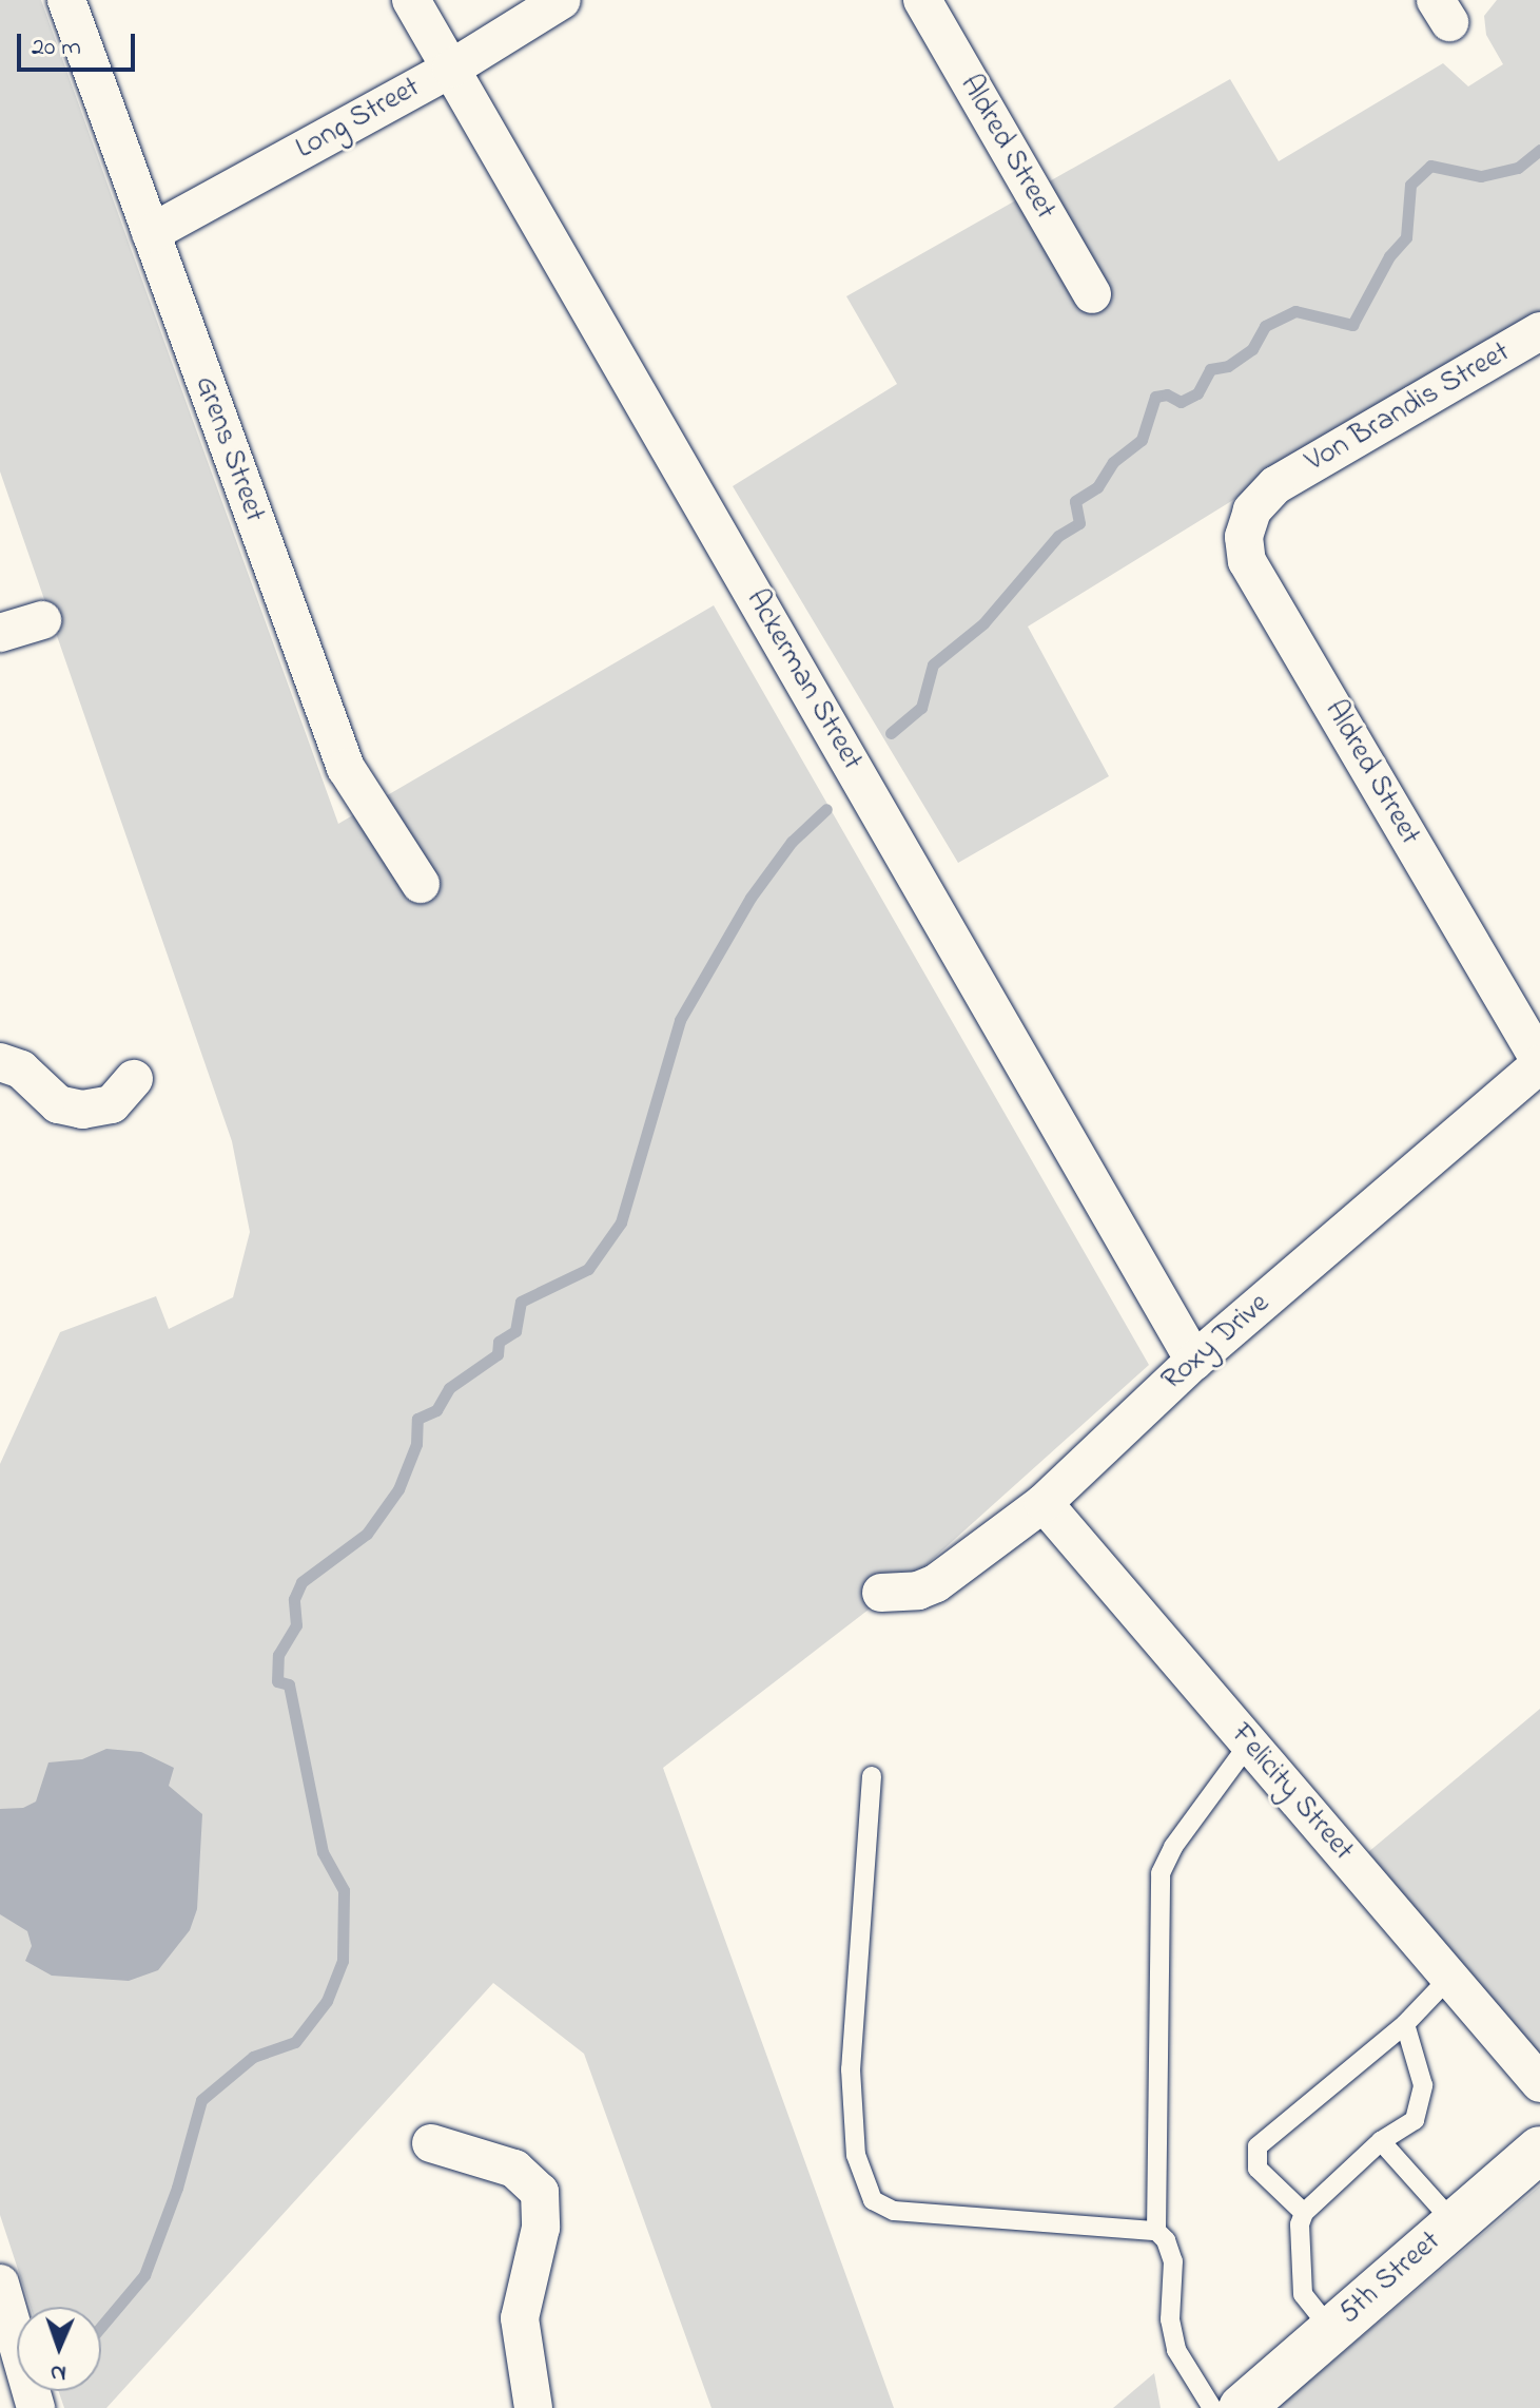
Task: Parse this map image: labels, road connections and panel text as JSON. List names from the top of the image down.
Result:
{
  "streets": {
    "main road": ["5th Street"],
    "street": [
      "Long Street",
      "Aldred Street",
      "Von Brandis Street",
      "Grens Street",
      "Ackerman Street",
      "Roxy Drive",
      "Felicity Street"
    ]
  },
  "crossings": [
    ["Long Street", "Grens Street"],
    ["Long Street", "Ackerman Street"],
    ["Aldred Street", "Von Brandis Street"],
    ["Aldred Street", "Roxy Drive"],
    ["Ackerman Street", "Roxy Drive"],
    ["Roxy Drive", "Felicity Street"]
  ],
  "scale_bar": "20 m",
  "north": "bottom"
}
